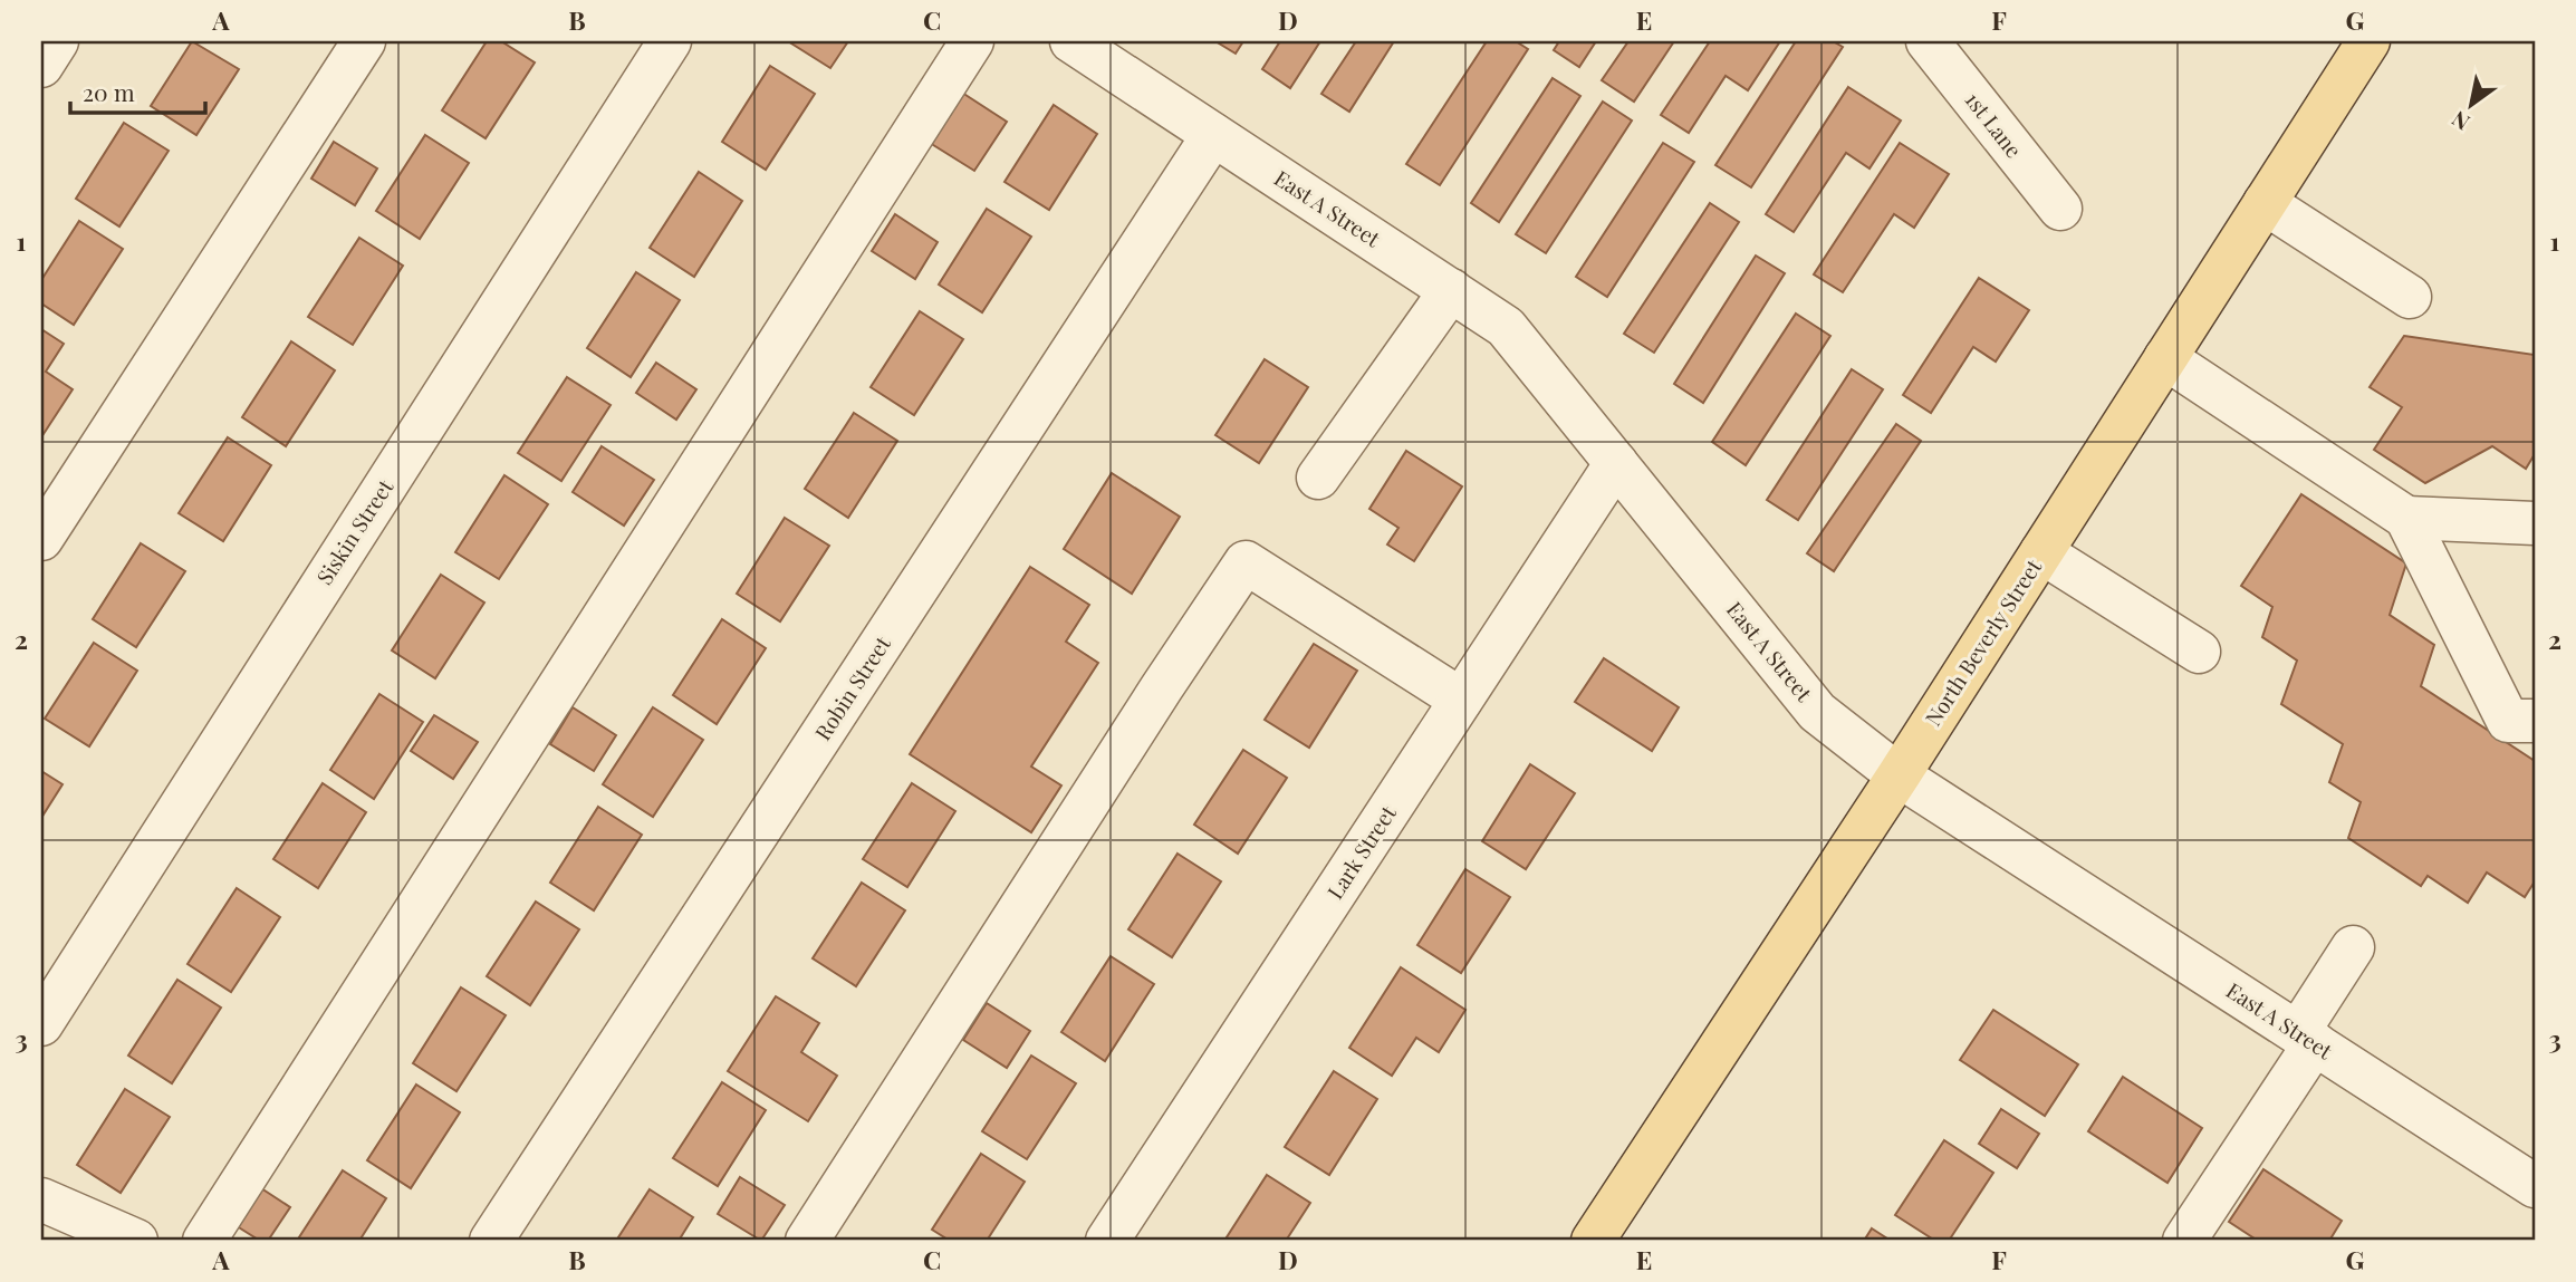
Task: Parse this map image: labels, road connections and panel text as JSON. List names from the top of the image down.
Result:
{
  "streets": {
    "main road": ["North Beverly Street"],
    "street": [
      "1st Lane",
      "East A Street",
      "Siskin Street",
      "Robin Street",
      "Lark Street"
    ]
  },
  "crossings": [
    ["East A Street", "North Beverly Street"],
    ["East A Street", "Robin Street"],
    ["East A Street", "Lark Street"]
  ],
  "scale_bar": "20 m",
  "north": "bottom left",
  "grid": {
    "columns": [
      "A",
      "B",
      "C",
      "D",
      "E",
      "F",
      "G"
    ],
    "rows": ["1", "2", "3"]
  }
}
